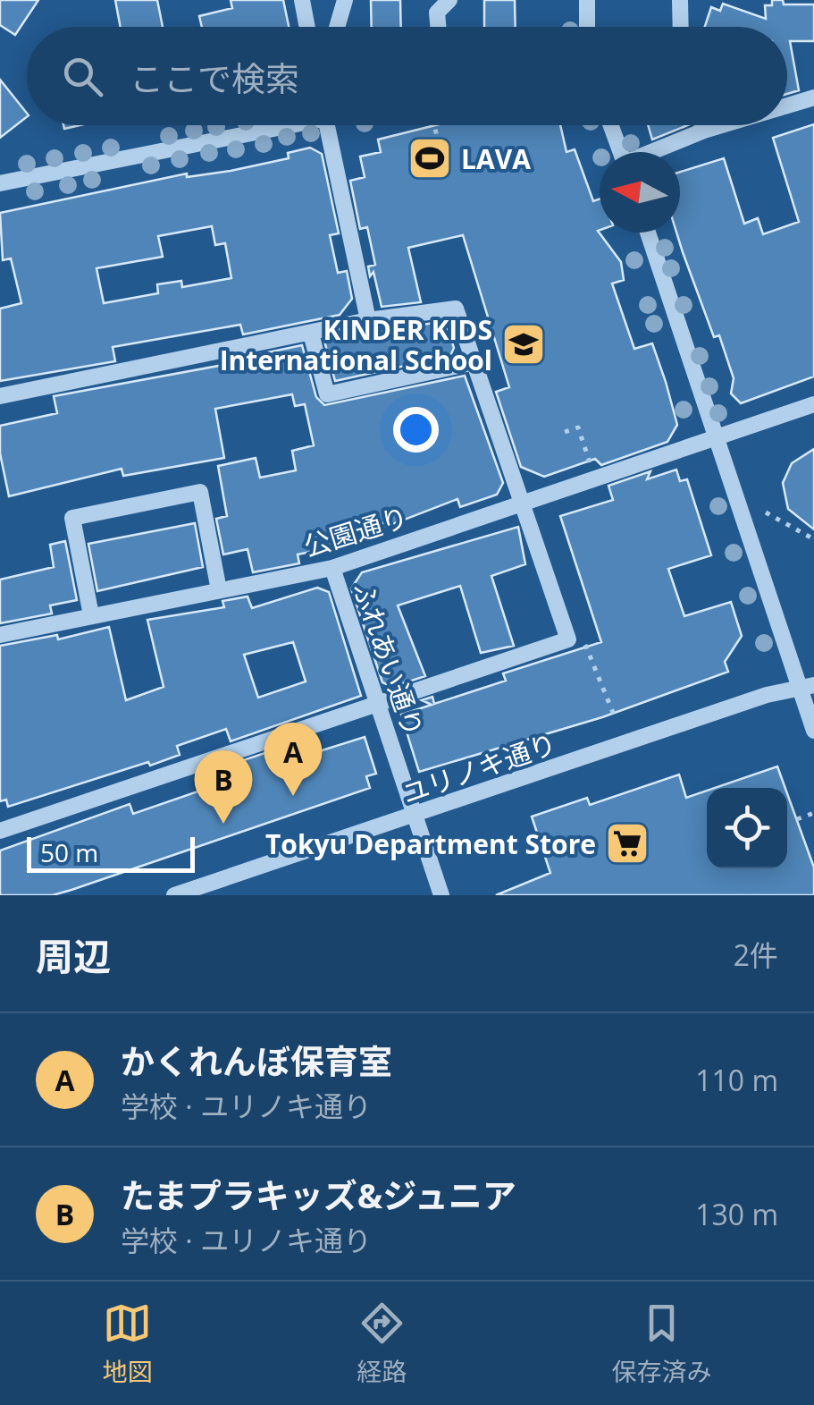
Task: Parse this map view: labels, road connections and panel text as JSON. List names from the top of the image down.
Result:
{
  "streets": {
    "street": ["公園通り", "ふれあい通り", "ユリノキ通り"]
  },
  "crossings": [
    ["公園通り", "ふれあい通り"],
    ["ふれあい通り", "ユリノキ通り"]
  ],
  "places": {
    "sports": ["LAVA"],
    "school or university": ["KINDER KIDS International School"],
    "supermarket": ["Tokyu Department Store"]
  },
  "scale_bar": "50 m",
  "north": "left",
  "page": {
    "search": "ここで検索",
    "pins": ["A", "B"],
    "scale": "50 m",
    "heading": ["周辺", "2件"],
    "list": [
      {
        "mark": "A",
        "name": "かくれんぼ保育室",
        "note": "学校 · ユリノキ通り",
        "value": "110 m"
      },
      {
        "mark": "B",
        "name": "たまプラキッズ&ジュニア",
        "note": "学校 · ユリノキ通り",
        "value": "130 m"
      }
    ],
    "nav": ["地図", "経路", "保存済み"]
  }
}
